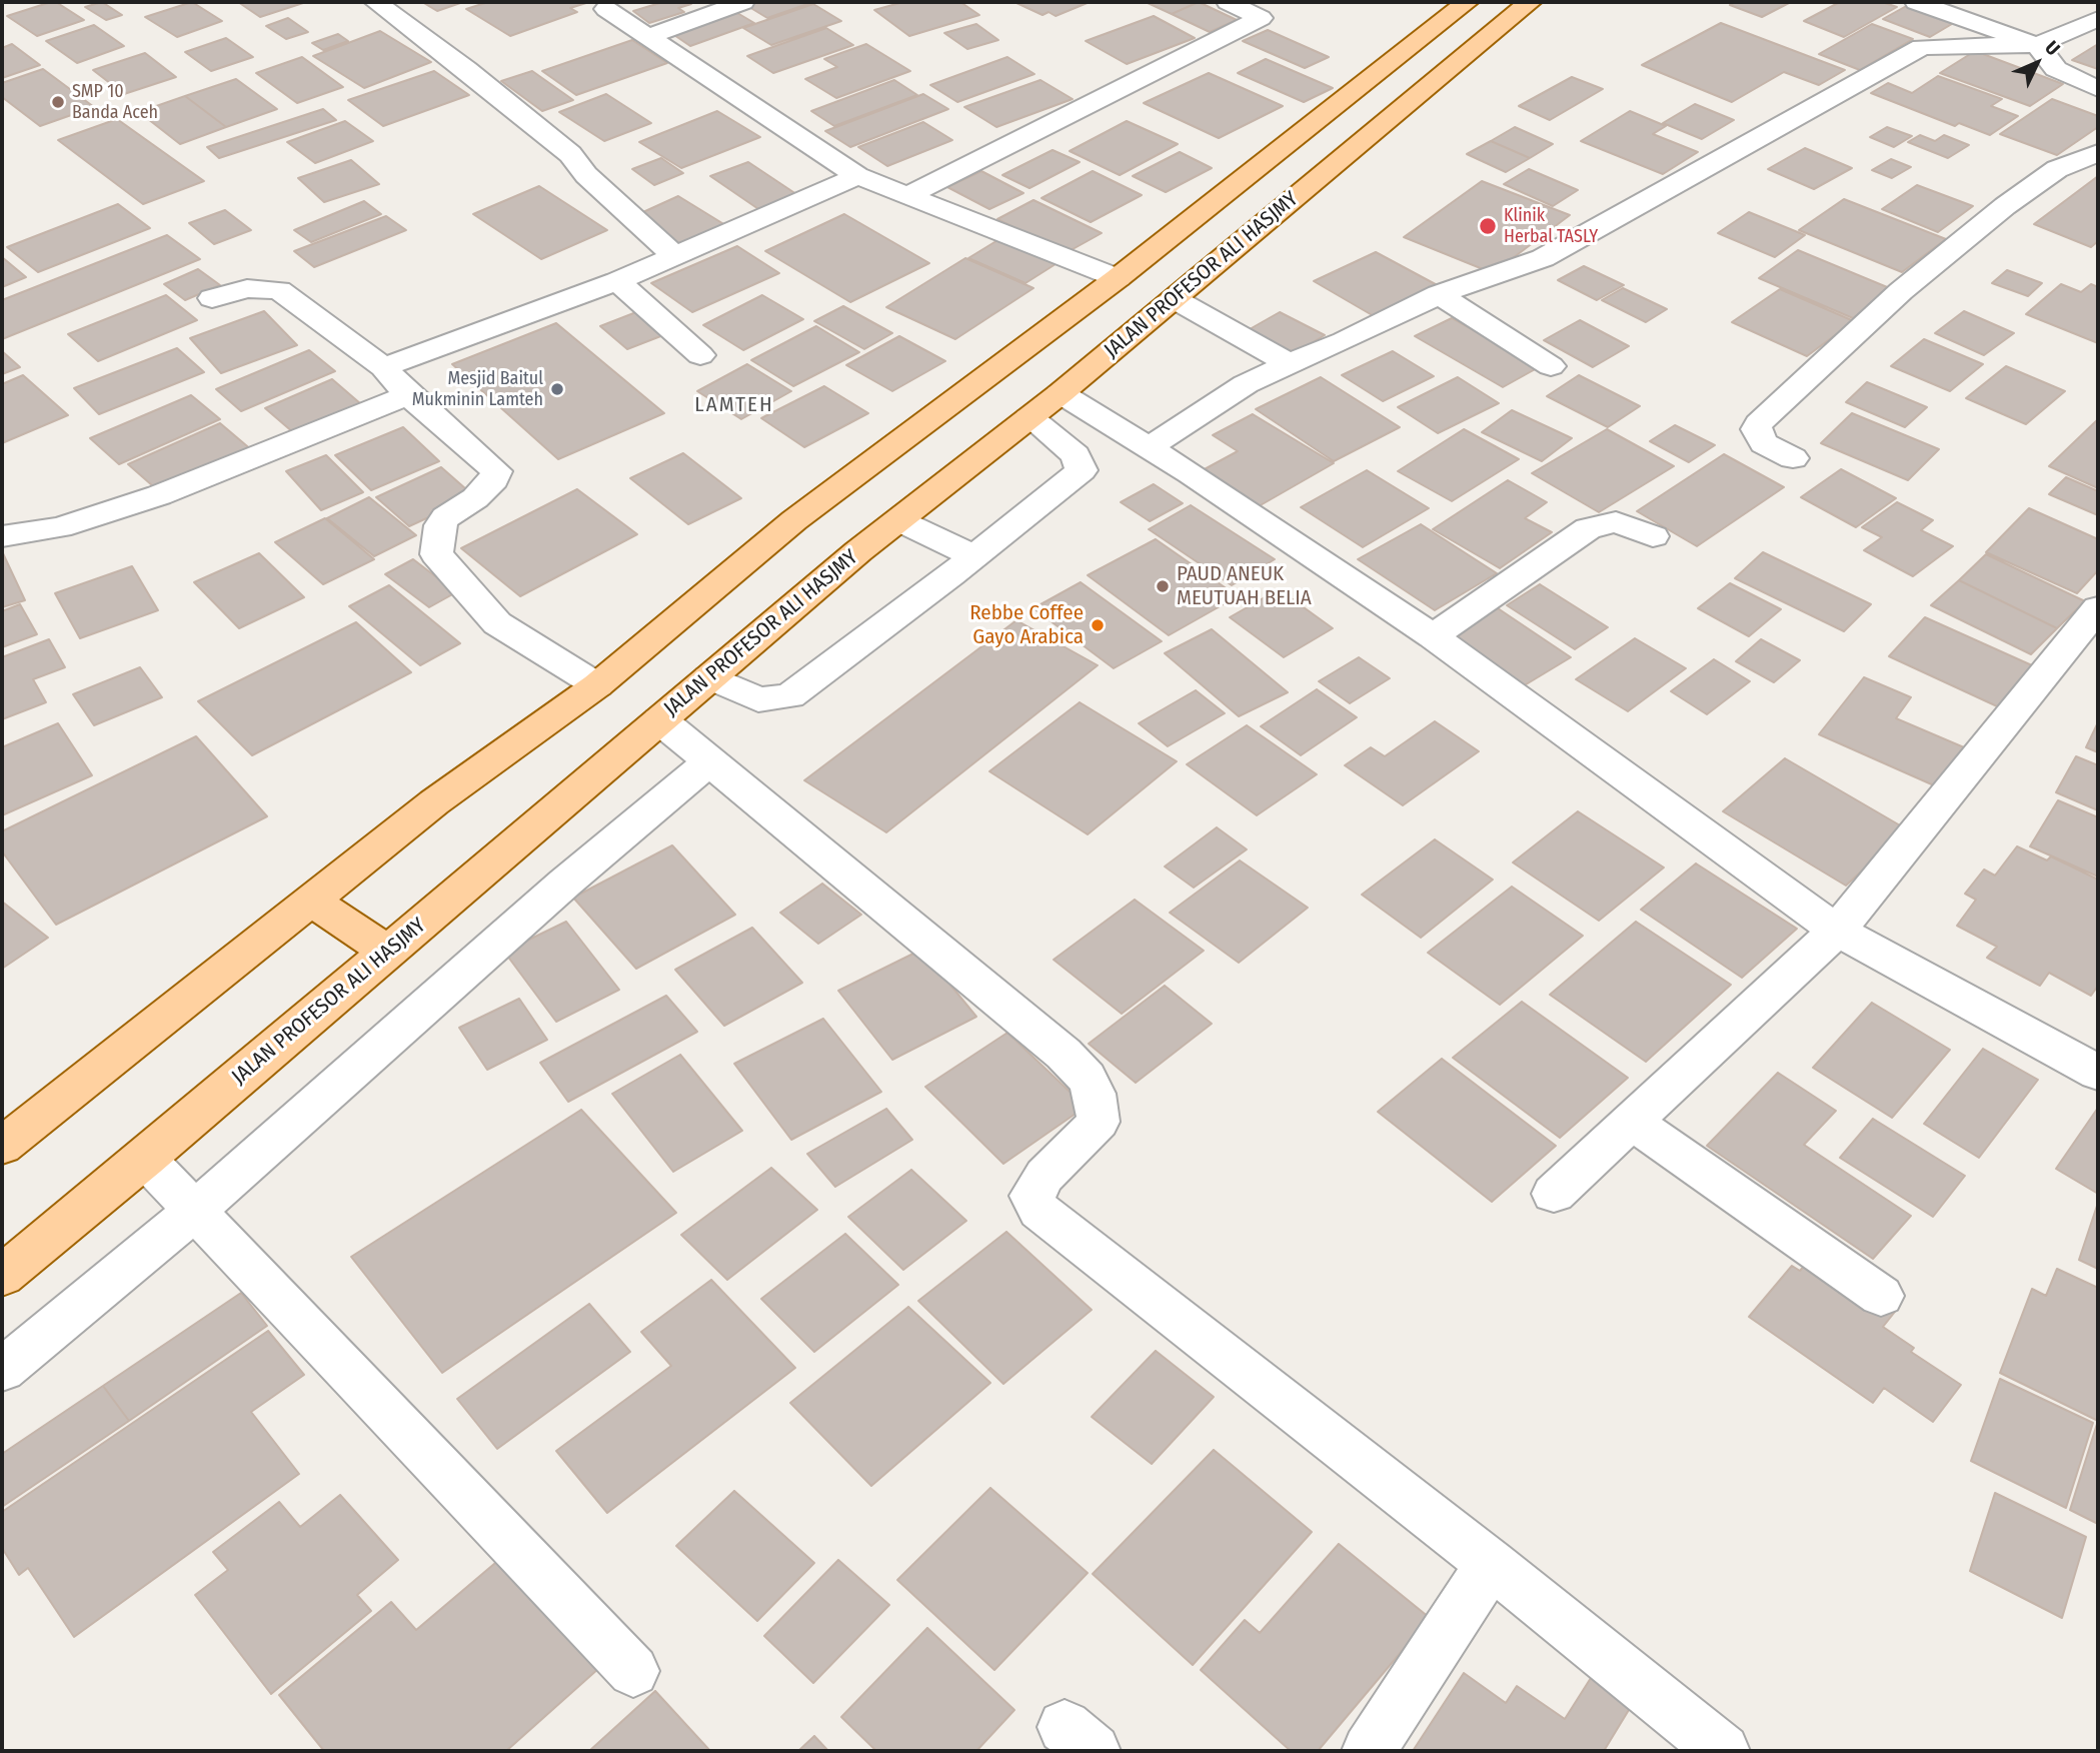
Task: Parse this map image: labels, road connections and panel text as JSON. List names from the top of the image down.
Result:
{
  "streets": {
    "main road": ["JALAN PROFESOR ALI HASJMY"]
  },
  "districts": ["LAMTEH"],
  "places": [
    "SMP 10 Banda Aceh",
    "Klinik Herbal TASLY",
    "Mesjid Baitul Mukminin Lamteh",
    "PAUD ANEUK MEUTUAH BELIA",
    "Rebbe Coffee Gayo Arabica"
  ],
  "north": "top right"
}
